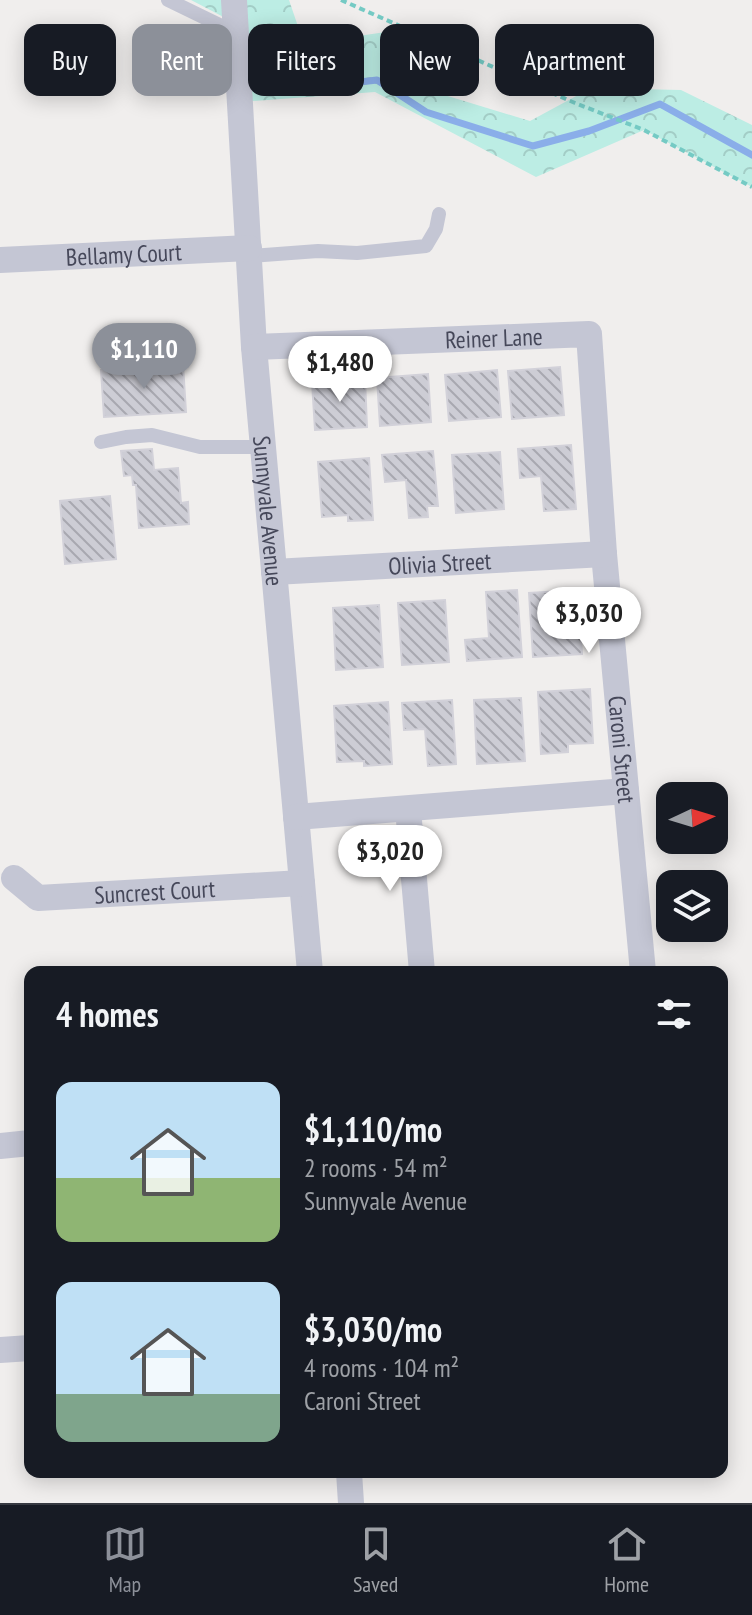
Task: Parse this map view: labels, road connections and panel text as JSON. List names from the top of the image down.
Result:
{
  "streets": {
    "street": [
      "Bellamy Court",
      "Reiner Lane",
      "Sunnyvale Avenue",
      "Olivia Street",
      "Caroni Street",
      "Suncrest Court"
    ]
  },
  "crossings": [
    ["Bellamy Court", "Sunnyvale Avenue"],
    ["Reiner Lane", "Sunnyvale Avenue"],
    ["Reiner Lane", "Caroni Street"],
    ["Sunnyvale Avenue", "Olivia Street"],
    ["Sunnyvale Avenue", "Suncrest Court"],
    ["Olivia Street", "Caroni Street"]
  ],
  "north": "right",
  "page": {
    "chip": [
      "Buy",
      "Rent",
      "Filters",
      "New",
      "Apartment"
    ],
    "price": [
      "$1,110",
      "$1,480",
      "$3,030",
      "$3,020"
    ],
    "heading": "4 homes",
    "list": [
      {
        "name": "$1,110/mo",
        "note": "2 rooms · 54 m² · Sunnyvale Avenue"
      },
      {
        "name": "$3,030/mo",
        "note": "4 rooms · 104 m² · Caroni Street"
      }
    ],
    "tabs": ["Map", "Saved", "Home"]
  }
}
